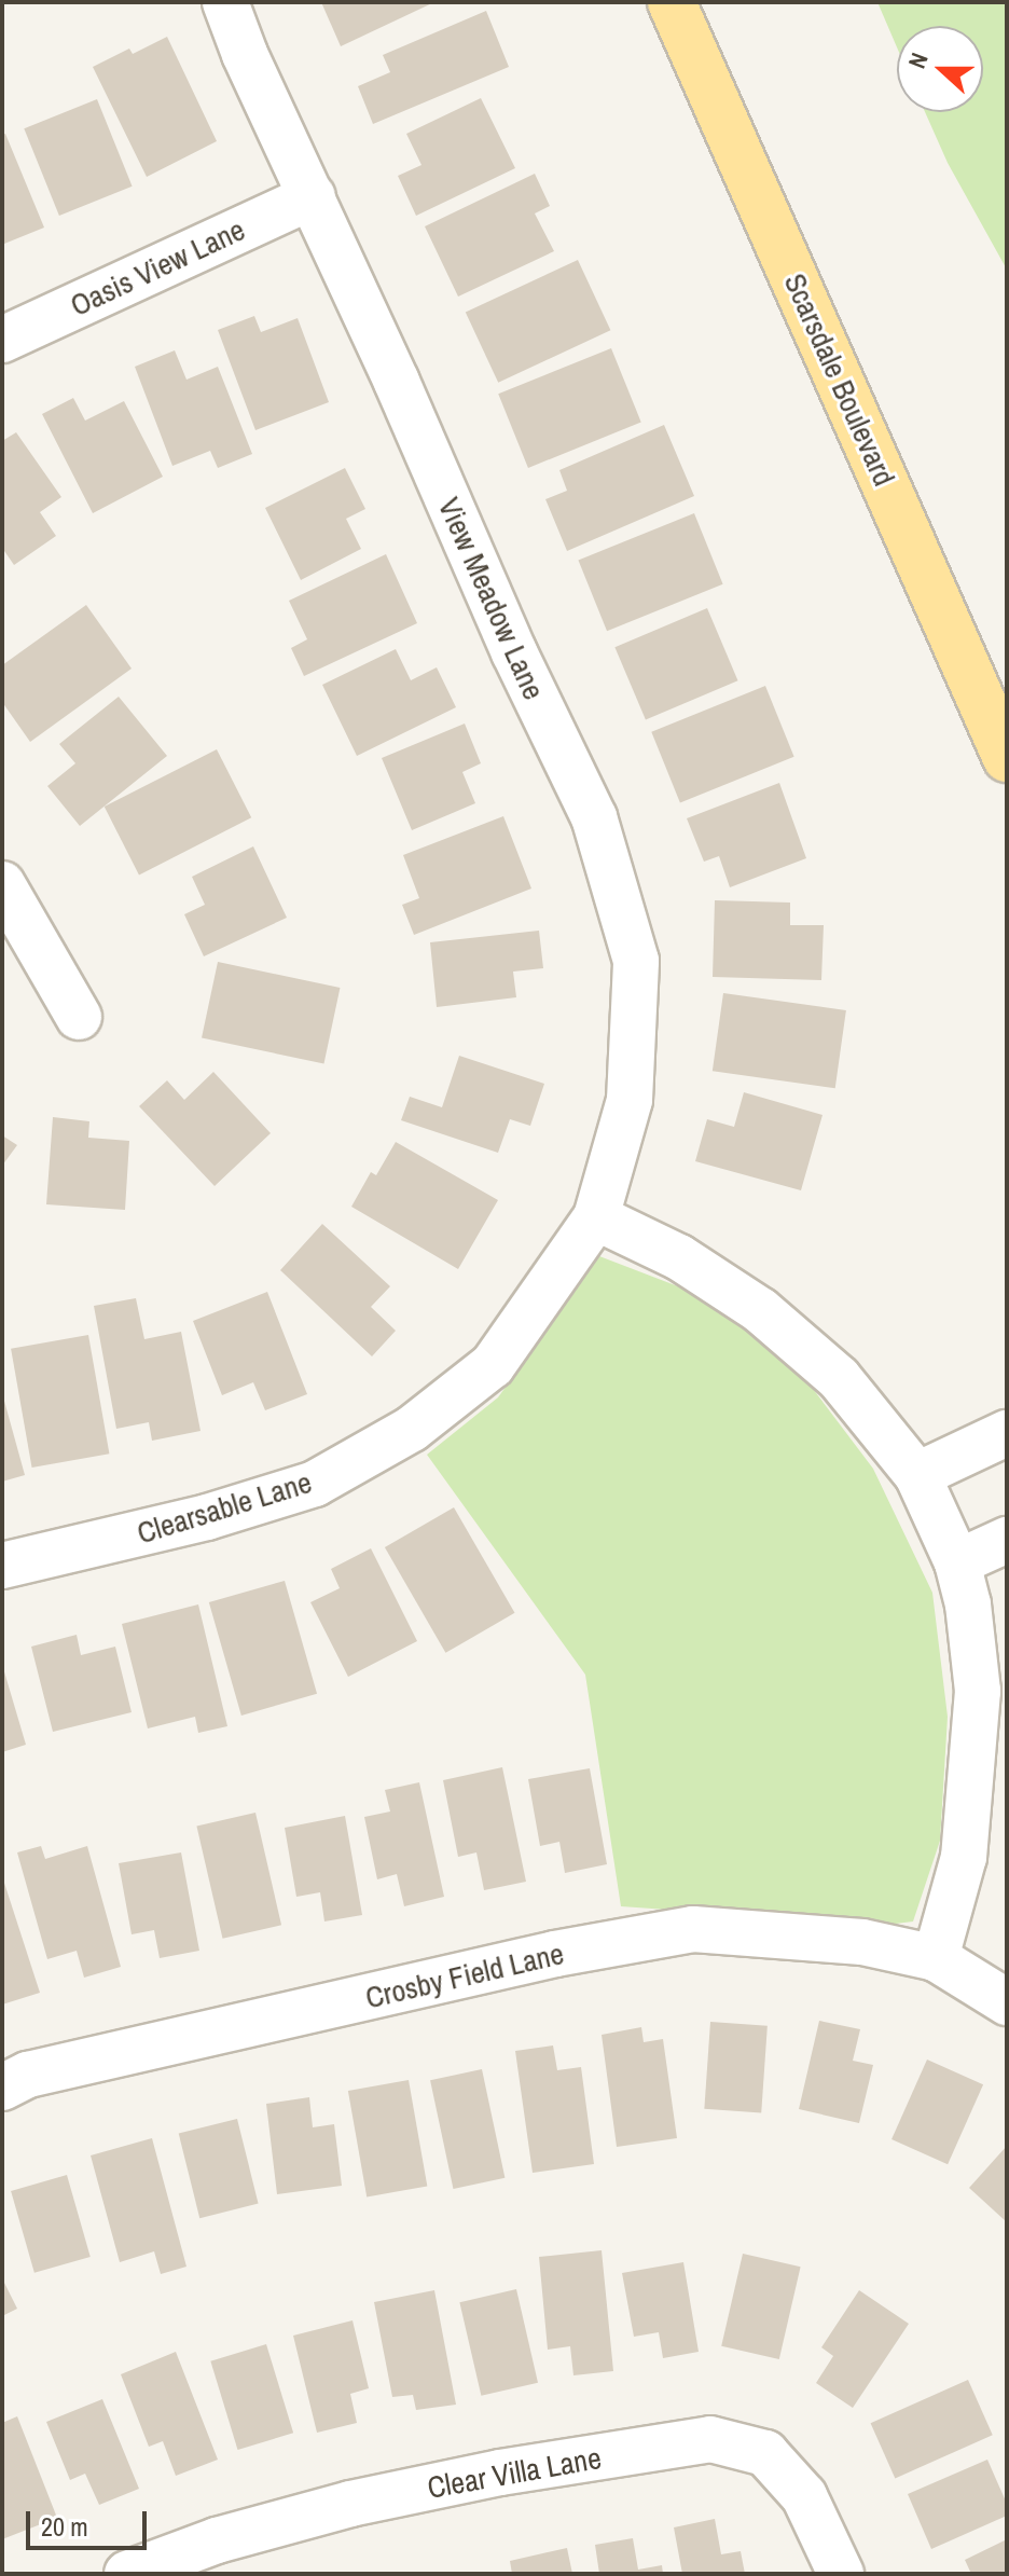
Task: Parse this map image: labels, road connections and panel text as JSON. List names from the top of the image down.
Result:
{
  "streets": {
    "main road": ["Scarsdale Boulevard"],
    "street": [
      "Oasis View Lane",
      "View Meadow Lane",
      "Clearsable Lane",
      "Crosby Field Lane",
      "Clear Villa Lane"
    ]
  },
  "crossings": [
    ["Oasis View Lane", "View Meadow Lane"],
    ["View Meadow Lane", "Clearsable Lane"]
  ],
  "scale_bar": "20 m",
  "north": "left"
}
